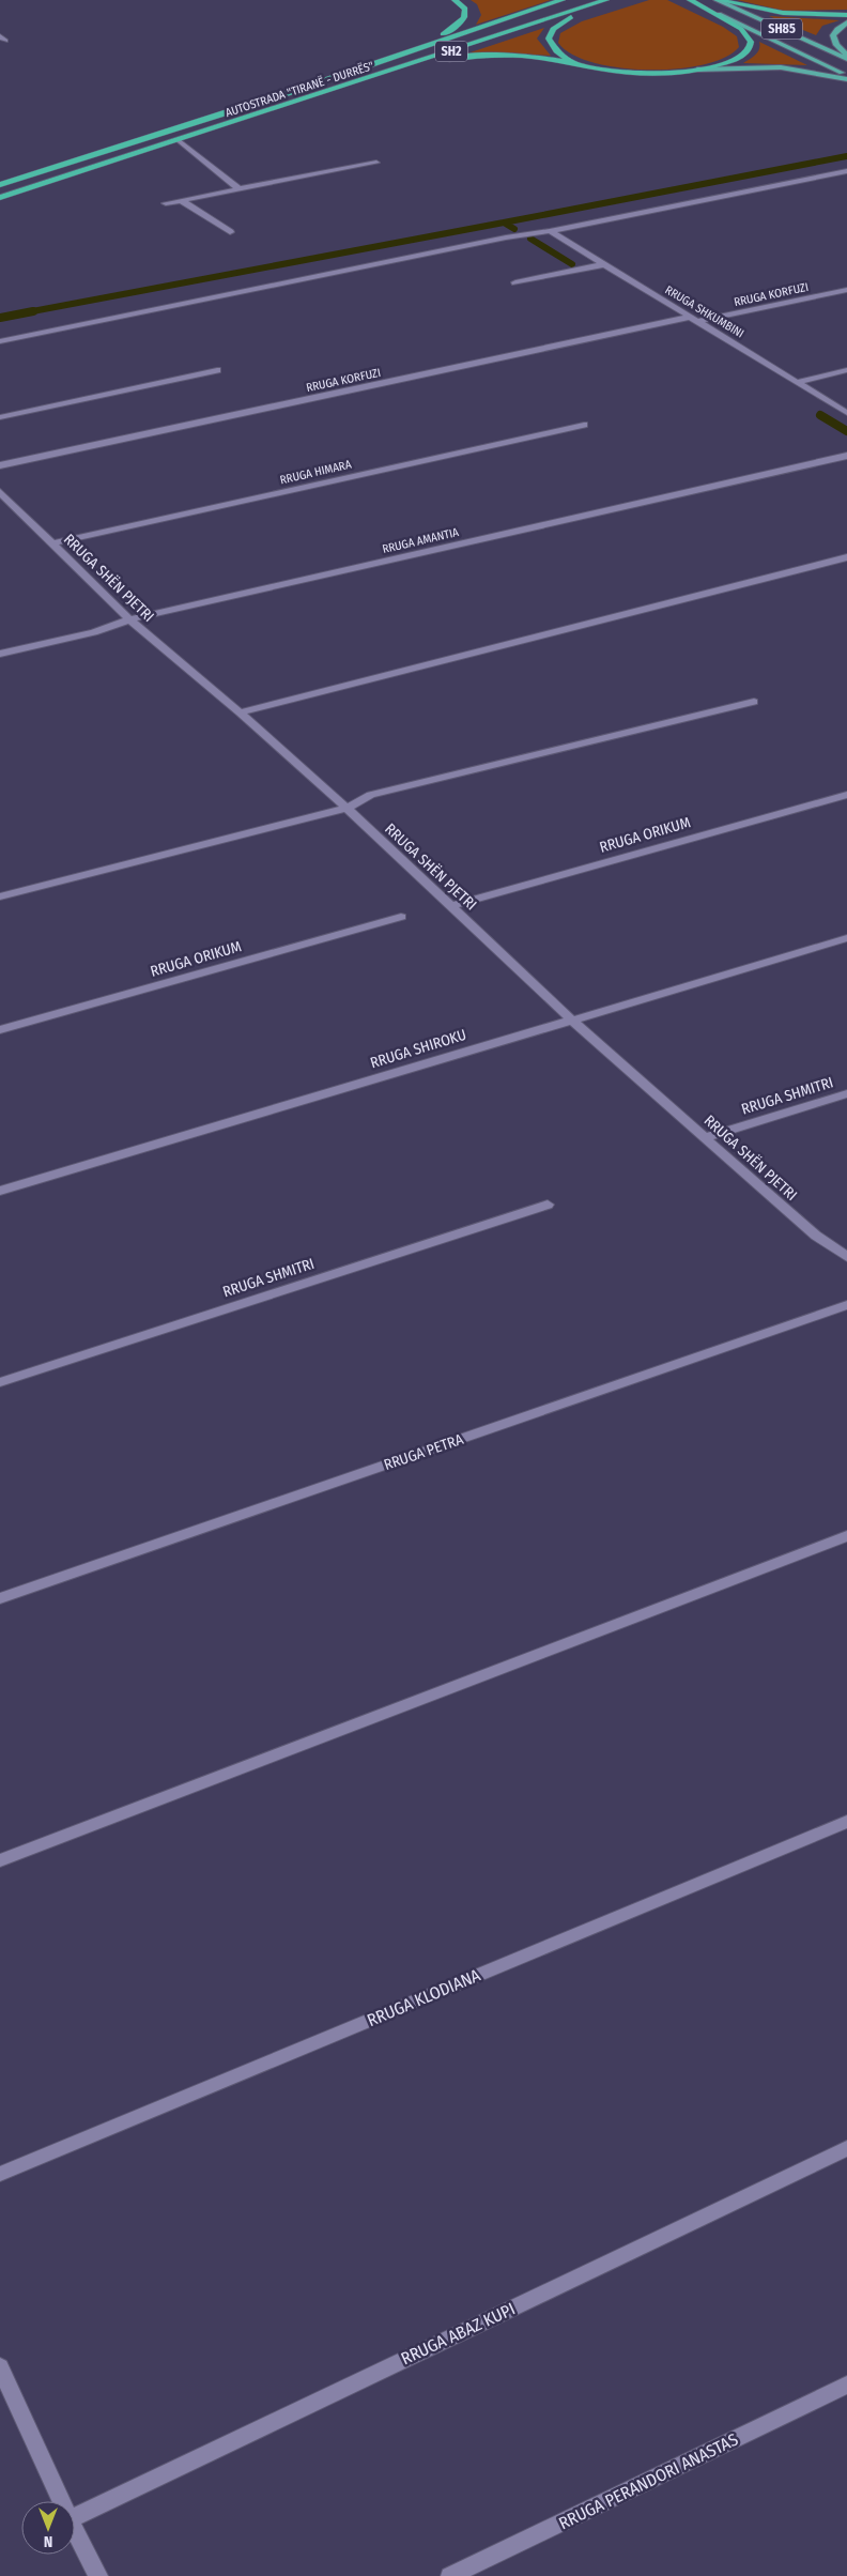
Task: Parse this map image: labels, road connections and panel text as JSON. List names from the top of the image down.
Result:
{
  "streets": {
    "highway": ["SH85", "SH2", "AUTOSTRADA \"TIRANË - DURRËS\""],
    "street": [
      "RRUGA KORFUZI",
      "RRUGA SHKUMBINI",
      "RRUGA HIMARA",
      "RRUGA AMANTIA",
      "RRUGA SHËN PJETRI",
      "RRUGA ORIKUM",
      "RRUGA SHIROKU",
      "RRUGA SHMITRI",
      "RRUGA PETRA",
      "RRUGA KLODIANA",
      "RRUGA ABAZ KUPI",
      "RRUGA PERANDORI ANASTAS"
    ]
  },
  "crossings": [
    ["RRUGA KORFUZI", "RRUGA SHKUMBINI"],
    ["RRUGA HIMARA", "RRUGA SHËN PJETRI"],
    ["RRUGA AMANTIA", "RRUGA SHËN PJETRI"],
    ["RRUGA SHËN PJETRI", "RRUGA ORIKUM"],
    ["RRUGA SHËN PJETRI", "RRUGA SHIROKU"],
    ["RRUGA SHËN PJETRI", "RRUGA SHMITRI"]
  ],
  "north": "bottom"
}
